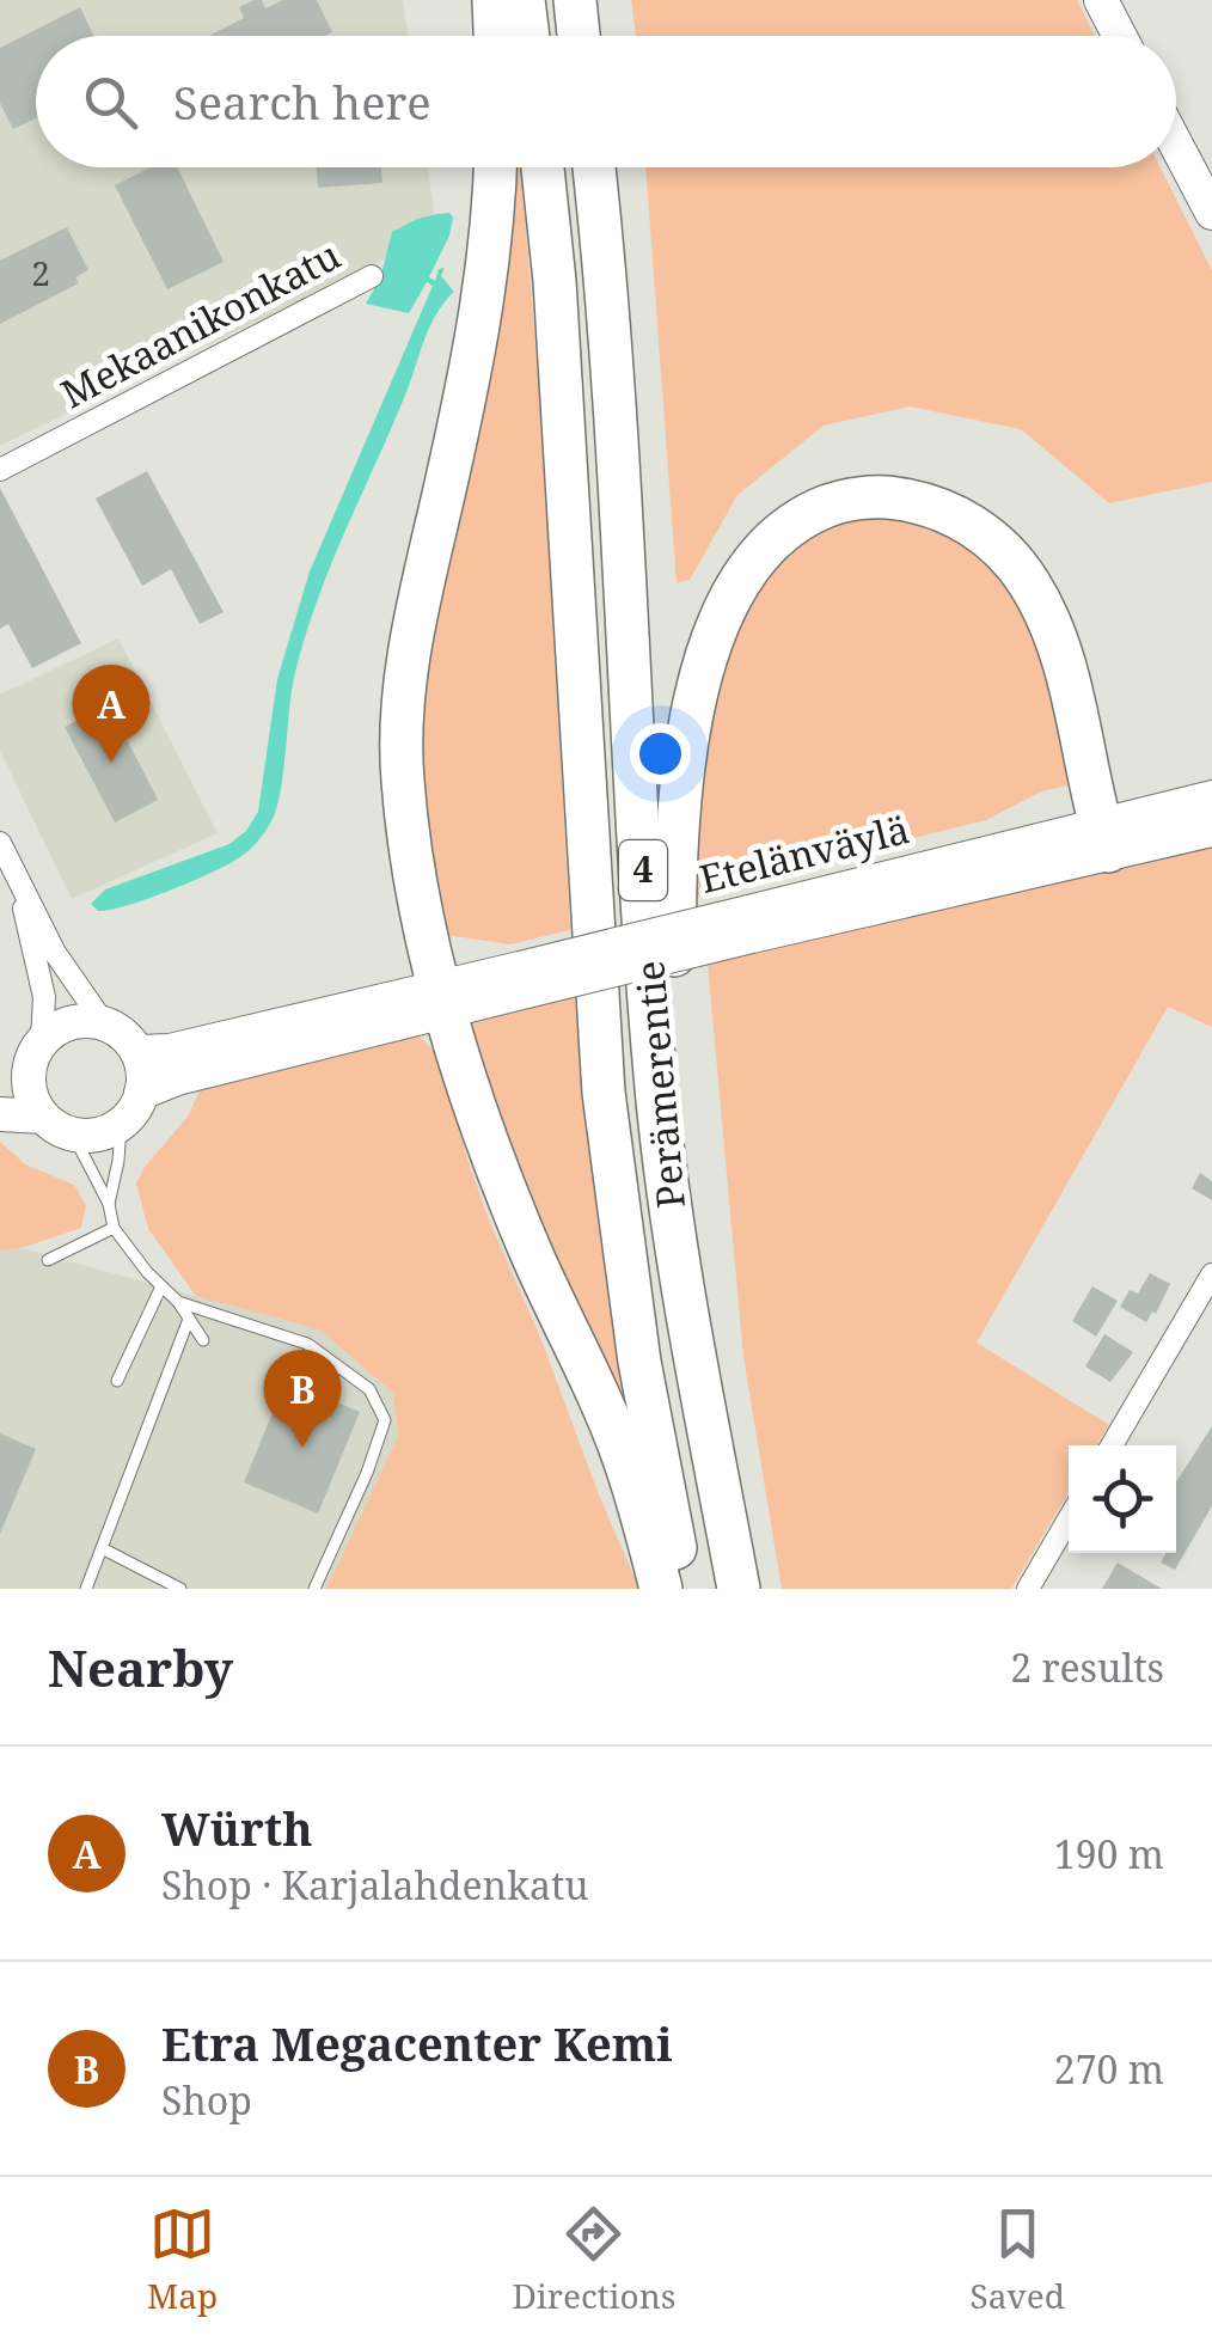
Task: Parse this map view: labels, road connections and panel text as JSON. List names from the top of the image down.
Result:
{
  "streets": {
    "highway": ["4", "Perämerentie"],
    "main road": ["Etelänväylä"],
    "street": ["Mekaanikonkatu"]
  },
  "house_numbers": ["2"],
  "page": {
    "search": "Search here",
    "pins": ["A", "B"],
    "heading": ["Nearby", "2 results"],
    "list": [
      {
        "mark": "A",
        "name": "Würth",
        "note": "Shop · Karjalahdenkatu",
        "value": "190 m"
      },
      {
        "mark": "B",
        "name": "Etra Megacenter Kemi",
        "note": "Shop",
        "value": "270 m"
      }
    ],
    "nav": ["Map", "Directions", "Saved"]
  }
}
